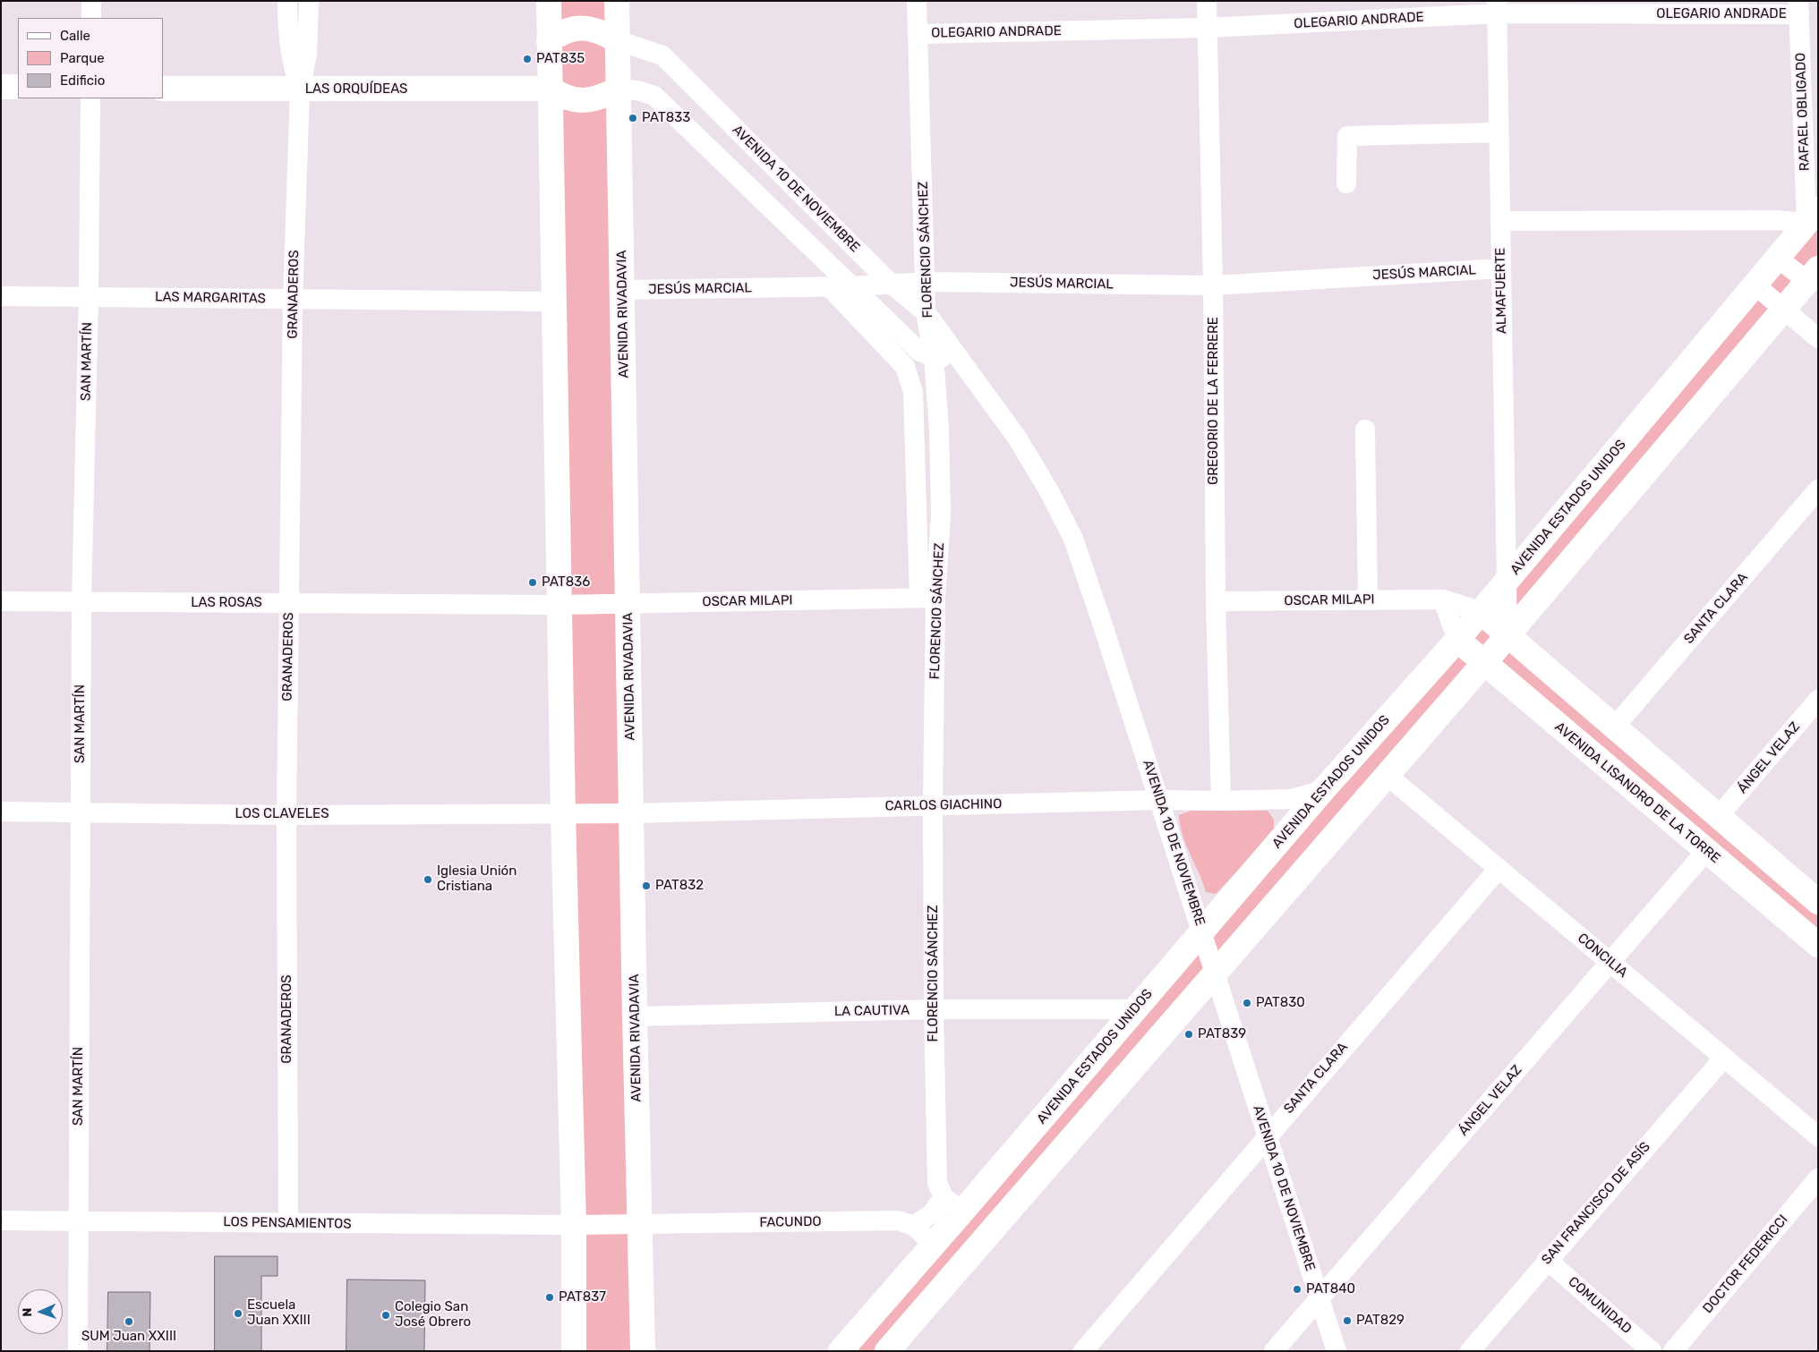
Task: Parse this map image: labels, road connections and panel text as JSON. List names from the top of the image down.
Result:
{
  "streets": {
    "main road": [
      "LAS ORQUÍDEAS",
      "AVENIDA RIVADAVIA",
      "AVENIDA ESTADOS UNIDOS",
      "AVENIDA LISANDRO DE LA TORRE"
    ],
    "street": [
      "OLEGARIO ANDRADE",
      "RAFAEL OBLIGADO",
      "AVENIDA 10 DE NOVIEMBRE",
      "FLORENCIO SÁNCHEZ",
      "JESÚS MARCIAL",
      "ALMAFUERTE",
      "GRANADEROS",
      "LAS MARGARITAS",
      "SAN MARTÍN",
      "GREGORIO DE LA FERRERE",
      "OSCAR MILAPI",
      "LAS ROSAS",
      "SANTA CLARA",
      "ÁNGEL VELAZ",
      "CARLOS GIACHINO",
      "LOS CLAVELES",
      "CONCILIA",
      "LA CAUTIVA",
      "SAN FRANCISCO DE ASÍS",
      "FACUNDO",
      "LOS PENSAMIENTOS",
      "DOCTOR FEDERICCI",
      "COMUNIDAD"
    ]
  },
  "crossings": [
    ["OLEGARIO ANDRADE", "RAFAEL OBLIGADO"],
    ["OLEGARIO ANDRADE", "FLORENCIO SÁNCHEZ"],
    ["OLEGARIO ANDRADE", "ALMAFUERTE"],
    ["OLEGARIO ANDRADE", "GREGORIO DE LA FERRERE"],
    ["LAS ORQUÍDEAS", "AVENIDA 10 DE NOVIEMBRE"],
    ["LAS ORQUÍDEAS", "GRANADEROS"],
    ["LAS ORQUÍDEAS", "AVENIDA RIVADAVIA"],
    ["RAFAEL OBLIGADO", "AVENIDA ESTADOS UNIDOS"],
    ["AVENIDA 10 DE NOVIEMBRE", "FLORENCIO SÁNCHEZ"],
    ["AVENIDA 10 DE NOVIEMBRE", "JESÚS MARCIAL"],
    ["AVENIDA 10 DE NOVIEMBRE", "AVENIDA RIVADAVIA"],
    ["AVENIDA 10 DE NOVIEMBRE", "AVENIDA ESTADOS UNIDOS"],
    ["AVENIDA 10 DE NOVIEMBRE", "SANTA CLARA"],
    ["AVENIDA 10 DE NOVIEMBRE", "ÁNGEL VELAZ"],
    ["AVENIDA 10 DE NOVIEMBRE", "CARLOS GIACHINO"],
    ["FLORENCIO SÁNCHEZ", "JESÚS MARCIAL"],
    ["FLORENCIO SÁNCHEZ", "OSCAR MILAPI"],
    ["FLORENCIO SÁNCHEZ", "CARLOS GIACHINO"],
    ["FLORENCIO SÁNCHEZ", "LA CAUTIVA"],
    ["JESÚS MARCIAL", "ALMAFUERTE"],
    ["JESÚS MARCIAL", "AVENIDA RIVADAVIA"],
    ["JESÚS MARCIAL", "GREGORIO DE LA FERRERE"],
    ["ALMAFUERTE", "AVENIDA ESTADOS UNIDOS"],
    ["GRANADEROS", "LAS MARGARITAS"],
    ["GRANADEROS", "LAS ROSAS"],
    ["GRANADEROS", "LOS CLAVELES"],
    ["GRANADEROS", "LOS PENSAMIENTOS"],
    ["LAS MARGARITAS", "SAN MARTÍN"],
    ["AVENIDA RIVADAVIA", "OSCAR MILAPI"],
    ["AVENIDA RIVADAVIA", "CARLOS GIACHINO"],
    ["AVENIDA RIVADAVIA", "LA CAUTIVA"],
    ["AVENIDA RIVADAVIA", "FACUNDO"],
    ["AVENIDA RIVADAVIA", "LOS PENSAMIENTOS"],
    ["SAN MARTÍN", "LAS ROSAS"],
    ["SAN MARTÍN", "LOS CLAVELES"],
    ["SAN MARTÍN", "LOS PENSAMIENTOS"],
    ["GREGORIO DE LA FERRERE", "OSCAR MILAPI"],
    ["GREGORIO DE LA FERRERE", "CARLOS GIACHINO"],
    ["AVENIDA ESTADOS UNIDOS", "OSCAR MILAPI"],
    ["AVENIDA ESTADOS UNIDOS", "AVENIDA LISANDRO DE LA TORRE"],
    ["AVENIDA ESTADOS UNIDOS", "CARLOS GIACHINO"],
    ["AVENIDA ESTADOS UNIDOS", "LA CAUTIVA"],
    ["AVENIDA ESTADOS UNIDOS", "FACUNDO"],
    ["OSCAR MILAPI", "LAS ROSAS"],
    ["SANTA CLARA", "CONCILIA"],
    ["ÁNGEL VELAZ", "AVENIDA LISANDRO DE LA TORRE"],
    ["ÁNGEL VELAZ", "CONCILIA"],
    ["CARLOS GIACHINO", "LOS CLAVELES"],
    ["CONCILIA", "SAN FRANCISCO DE ASÍS"],
    ["SAN FRANCISCO DE ASÍS", "COMUNIDAD"],
    ["FACUNDO", "LOS PENSAMIENTOS"]
  ],
  "places": [
    "PAT835",
    "PAT833",
    "PAT836",
    "Iglesia Unión Cristiana",
    "PAT832",
    "PAT830",
    "PAT839",
    "PAT840",
    "PAT837",
    "Escuela Juan XXIII",
    "Colegio San José Obrero",
    "PAT829",
    "SUM Juan XXIII"
  ],
  "legend": ["Calle", "Parque", "Edificio"],
  "north": "left"
}
